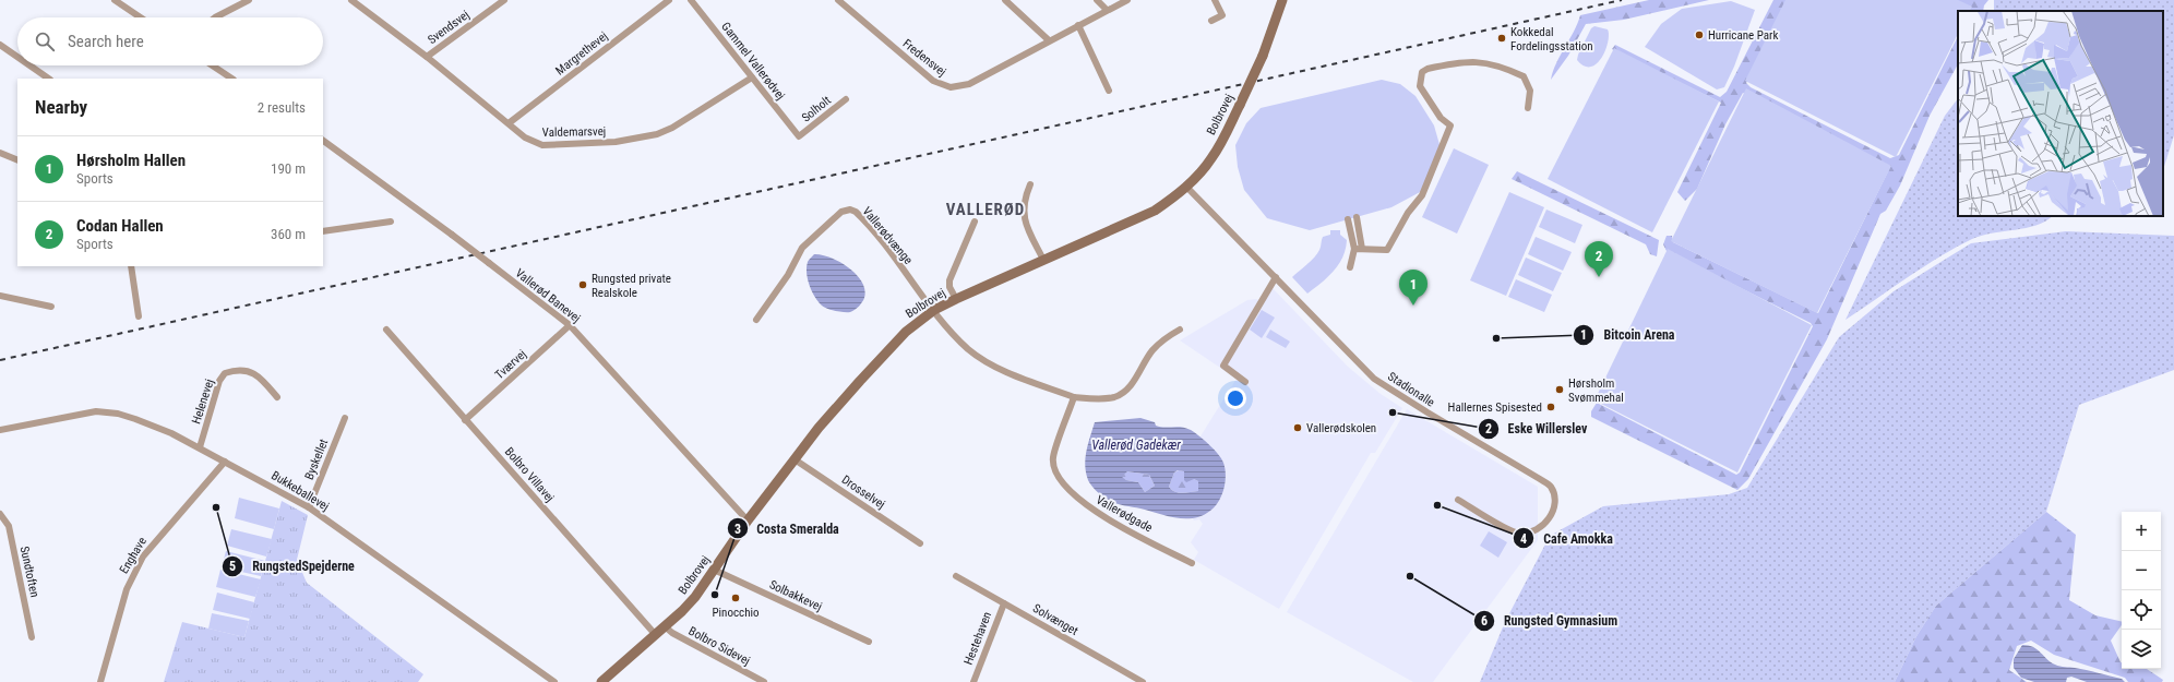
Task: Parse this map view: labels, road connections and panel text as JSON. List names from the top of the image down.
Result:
{
  "streets": {
    "street": [
      "Svendsvej",
      "Margrethevej",
      "Fredensvej",
      "Gammel Vallerødvej",
      "Solholt",
      "Bolbrovej",
      "Valdemarsvej",
      "Vallerødvænge",
      "Vallerød Banevej",
      "Tværvej",
      "Stadionalle",
      "Helenevej",
      "Byskellet",
      "Bolbro Villavej",
      "Bukkeballevej",
      "Drosselvej",
      "Vallerødgade",
      "Enghave",
      "Sundtoften",
      "Solbakkevej",
      "Solvænget",
      "Hestehaven",
      "Bolbro Sidevej"
    ]
  },
  "crossings": [
    ["Svendsvej", "Valdemarsvej"],
    ["Margrethevej", "Valdemarsvej"],
    ["Gammel Vallerødvej", "Solholt"],
    ["Gammel Vallerødvej", "Valdemarsvej"],
    ["Bolbrovej", "Vallerødvænge"],
    ["Bolbrovej", "Vallerød Banevej"],
    ["Bolbrovej", "Stadionalle"],
    ["Bolbrovej", "Bolbro Villavej"],
    ["Bolbrovej", "Drosselvej"],
    ["Bolbrovej", "Solbakkevej"],
    ["Bolbrovej", "Bolbro Sidevej"],
    ["Vallerød Banevej", "Tværvej"],
    ["Tværvej", "Bolbro Villavej"],
    ["Helenevej", "Bukkeballevej"],
    ["Byskellet", "Bukkeballevej"],
    ["Bukkeballevej", "Enghave"],
    ["Solvænget", "Hestehaven"]
  ],
  "districts": ["VALLERØD"],
  "water": ["Vallerød Gadekær"],
  "places": [
    "Hurricane Park",
    "Kokkedal Fordelingsstation",
    "Rungsted private Realskole",
    "Bitcoin Arena",
    "Hørsholm Svømmehal",
    "Hallernes Spisested",
    "Eske Willerslev",
    "Vallerødskolen",
    "Cafe Amokka",
    "RungstedSpejderne",
    "Rungsted Gymnasium",
    "Costa Smeralda",
    "Pinocchio"
  ],
  "page": {
    "search": "Search here",
    "heading": ["Nearby", "2 results"],
    "list": [
      {
        "mark": "1",
        "name": "Hørsholm Hallen",
        "note": "Sports",
        "value": "190 m"
      },
      {
        "mark": "2",
        "name": "Codan Hallen",
        "note": "Sports",
        "value": "360 m"
      }
    ],
    "pins": ["2", "1"],
    "map_buttons": ["+", "−"]
  }
}
